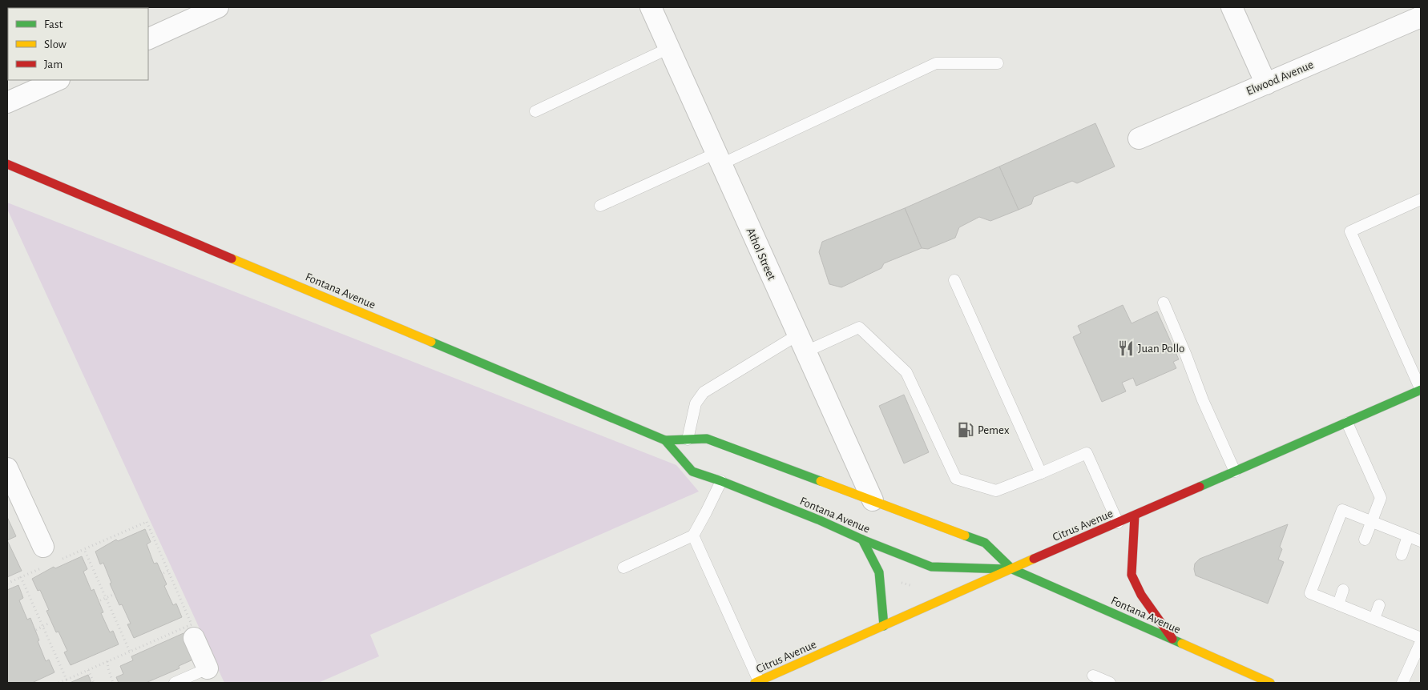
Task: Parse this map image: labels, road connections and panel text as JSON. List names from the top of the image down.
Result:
{
  "streets": {
    "main road": ["Fontana Avenue", "Citrus Avenue"],
    "street": ["Elwood Avenue", "Athol Street"]
  },
  "crossings": [
    ["Athol Street", "Fontana Avenue"],
    ["Fontana Avenue", "Citrus Avenue"]
  ],
  "places": {
    "restaurant": ["Juan Pollo"],
    "fuel station": ["Pemex"]
  },
  "legend": ["Fast", "Slow", "Jam"]
}
